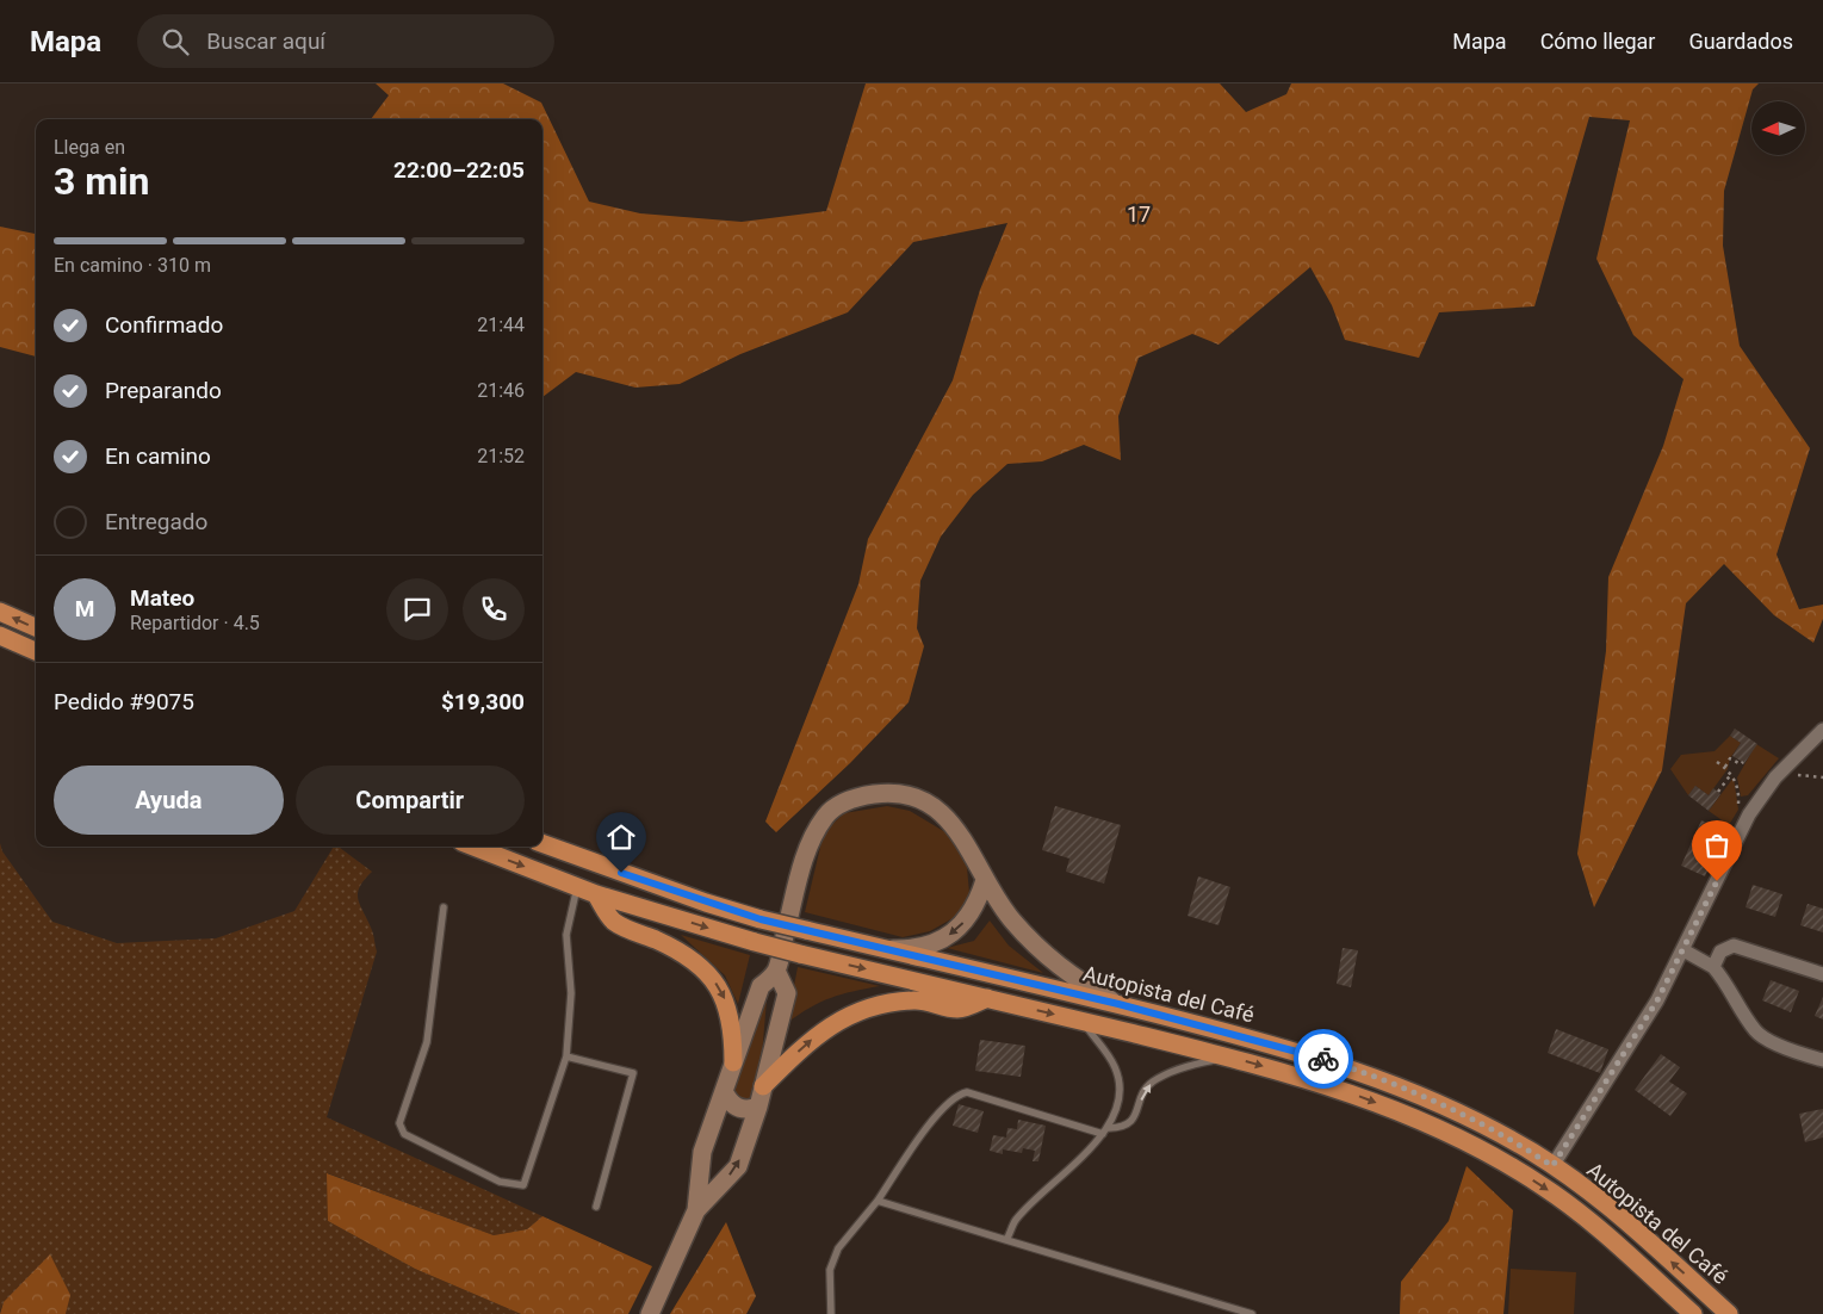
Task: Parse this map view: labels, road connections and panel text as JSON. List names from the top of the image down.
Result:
{
  "streets": {
    "highway": ["Autopista del Café"]
  },
  "parks": ["17"],
  "north": "left",
  "page": {
    "header": "Mapa",
    "search": "Buscar aquí",
    "nav": ["Mapa", "Cómo llegar", "Guardados"],
    "heading": ["3 min", "Llega en", "22:00–22:05"],
    "panel": [
      "Mateo",
      "Repartidor · 4.5",
      "Pedido #9075",
      "$19,300"
    ],
    "bar": "En camino · 310 m",
    "list": [
      ["Confirmado", "21:44"],
      ["Preparando", "21:46"],
      ["En camino", "21:52"],
      "Entregado"
    ],
    "round": "M",
    "buttons": ["Ayuda", "Compartir"]
  }
}
